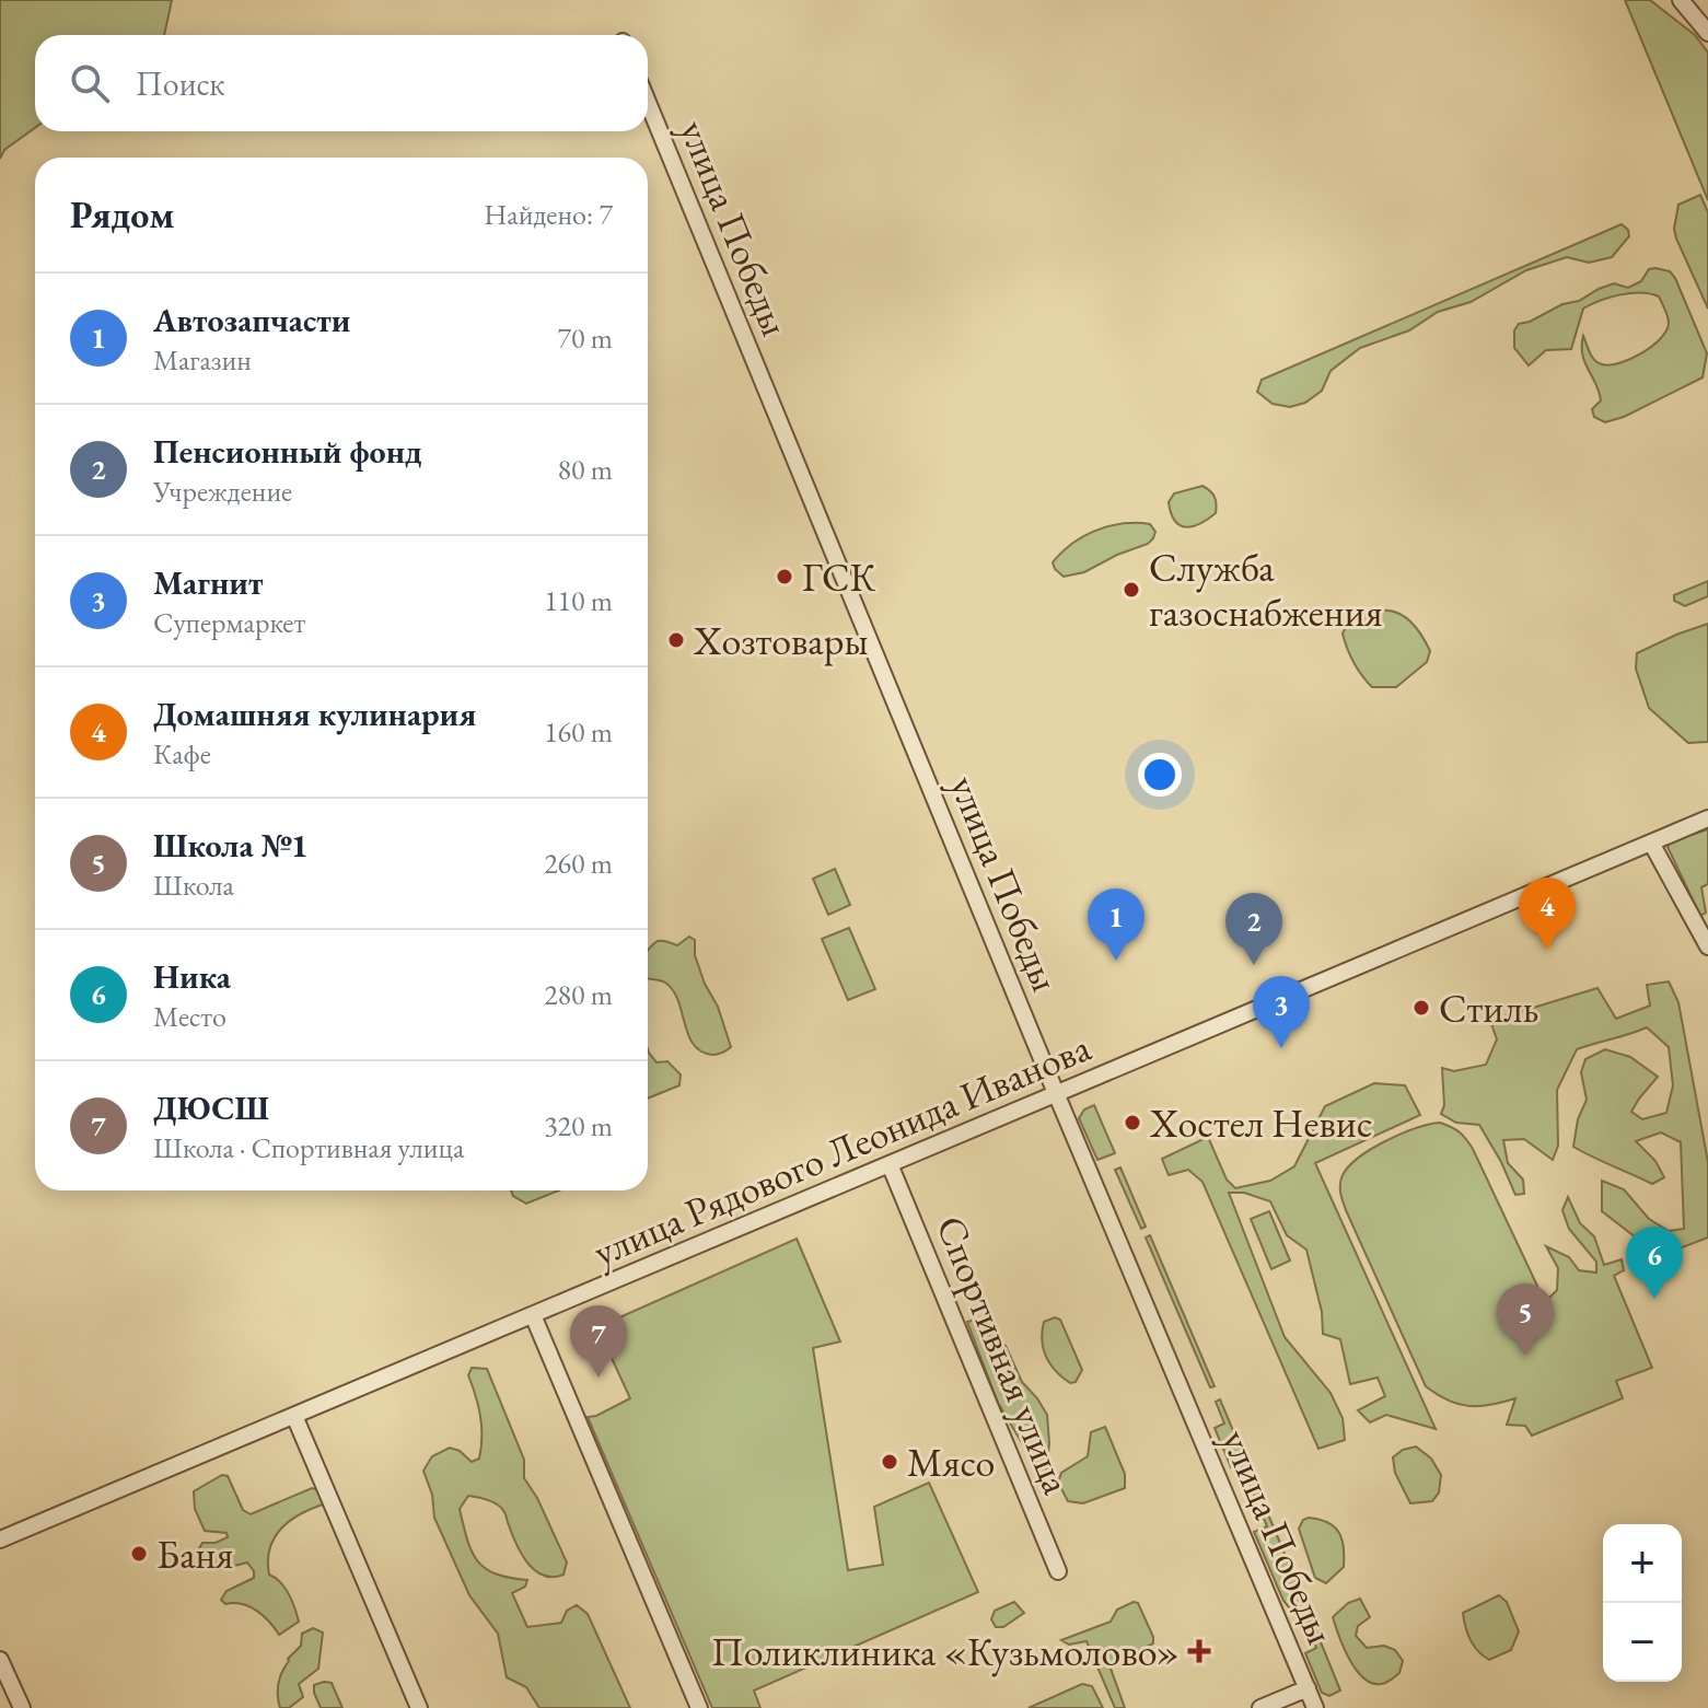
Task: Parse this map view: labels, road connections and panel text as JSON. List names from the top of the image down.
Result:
{
  "streets": {
    "street": ["улица Победы", "улица Рядового Леонида Иванова", "Спортивная улица"]
  },
  "crossings": [
    ["улица Победы", "улица Рядового Леонида Иванова"],
    ["улица Рядового Леонида Иванова", "Спортивная улица"]
  ],
  "places": {
    "other": [
      "ГСК",
      "Служба газоснабжения",
      "Хозтовары",
      "Стиль",
      "Хостел Невис",
      "Мясо",
      "Баня"
    ],
    "health": ["Поликлиника «Кузьмолово»"]
  },
  "page": {
    "search": "Поиск",
    "heading": ["Рядом", "Найдено: 7"],
    "list": [
      {
        "mark": "1",
        "name": "Автозапчасти",
        "note": "Магазин",
        "value": "70 m"
      },
      {
        "mark": "2",
        "name": "Пенсионный фонд",
        "note": "Учреждение",
        "value": "80 m"
      },
      {
        "mark": "3",
        "name": "Магнит",
        "note": "Супермаркет",
        "value": "110 m"
      },
      {
        "mark": "4",
        "name": "Домашняя кулинария",
        "note": "Кафе",
        "value": "160 m"
      },
      {
        "mark": "5",
        "name": "Школа №1",
        "note": "Школа",
        "value": "260 m"
      },
      {
        "mark": "6",
        "name": "Ника",
        "note": "Место",
        "value": "280 m"
      },
      {
        "mark": "7",
        "name": "ДЮСШ",
        "note": "Школа · Спортивная улица",
        "value": "320 m"
      }
    ],
    "pins": [
      "4",
      "1",
      "2",
      "3",
      "6",
      "5",
      "7"
    ],
    "map_buttons": ["+", "−"]
  }
}
